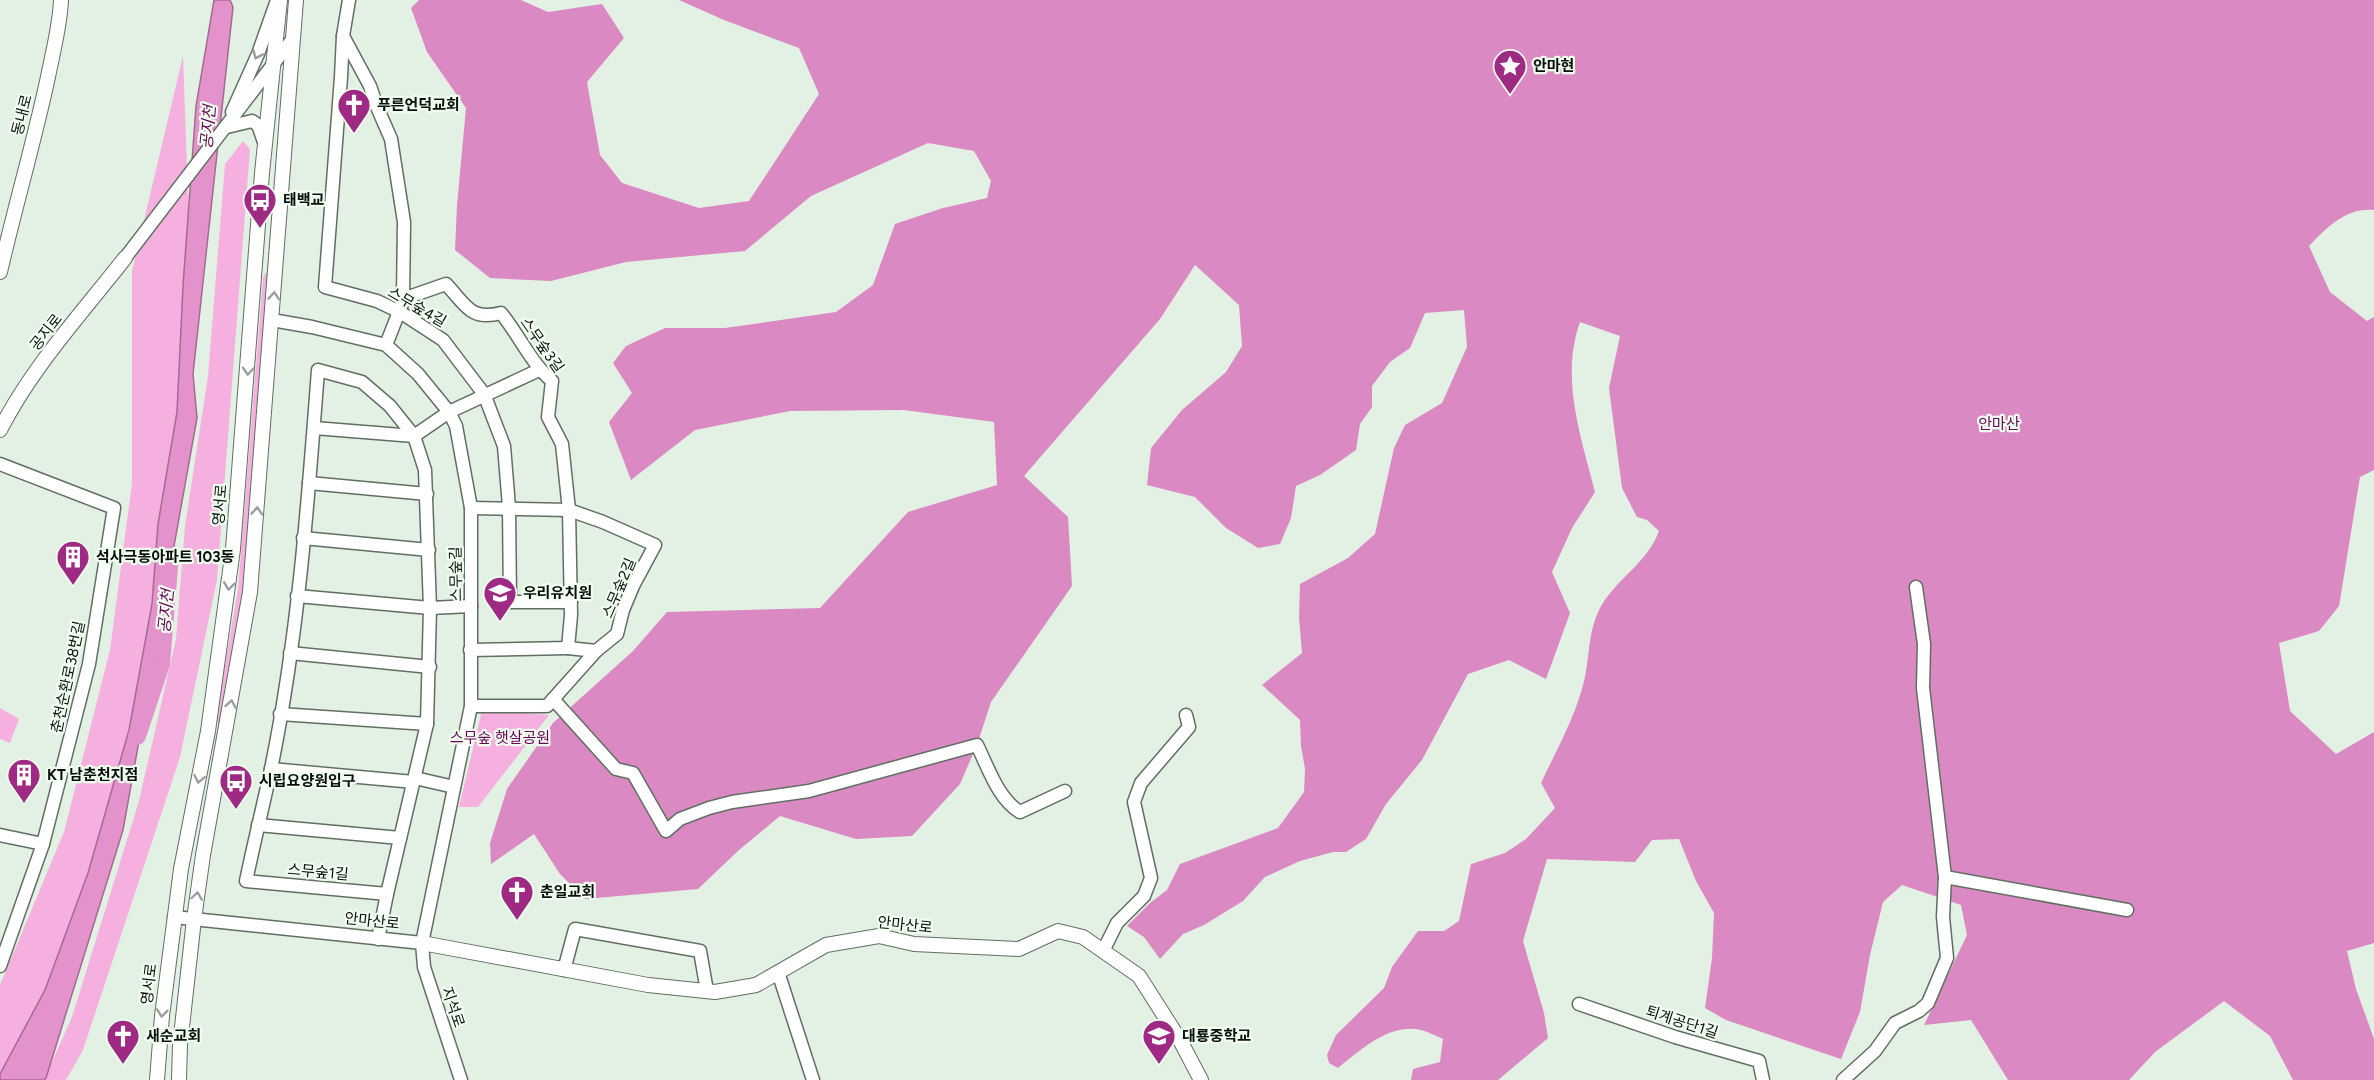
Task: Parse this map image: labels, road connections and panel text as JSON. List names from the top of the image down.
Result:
{
  "streets": {
    "street": [
      "동내로",
      "스무숲4길",
      "공지로",
      "스무숲3길",
      "영서로",
      "스무숲길",
      "스무숲2길",
      "춘천순환로38번길",
      "스무숲1길",
      "안마산로",
      "지석로",
      "퇴계공단1길"
    ]
  },
  "crossings": [
    ["스무숲4길", "스무숲3길"],
    ["스무숲3길", "스무숲2길"],
    ["영서로", "안마산로"],
    ["스무숲길", "안마산로"],
    ["스무숲길", "지석로"],
    ["안마산로", "지석로"]
  ],
  "water": ["공지천"],
  "parks": ["안마산", "스무숲 햇살공원"],
  "places": {
    "place": ["안마현"],
    "church": ["푸른언덕교회", "춘일교회", "새순교회"],
    "bus stop": ["태백교", "시립요양원입구"],
    "building": ["석사극동아파트 103동", "KT 남춘천지점"],
    "school or university": ["우리유치원", "대룡중학교"]
  }
}
